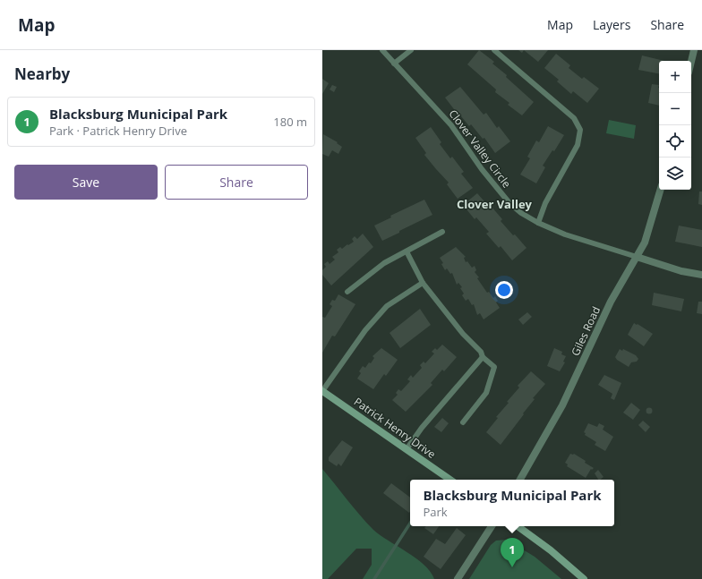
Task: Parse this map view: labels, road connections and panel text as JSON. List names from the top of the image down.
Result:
{
  "streets": {
    "main road": ["Patrick Henry Drive"],
    "street": ["Giles Road"],
    "lane": ["Clover Valley Circle"]
  },
  "crossings": [
    ["Clover Valley Circle", "Giles Road"]
  ],
  "districts": ["Clover Valley"],
  "page": {
    "header": "Map",
    "nav": ["Map", "Layers", "Share"],
    "heading": "Nearby",
    "map_buttons": ["+", "−"],
    "list": [
      {
        "mark": "1",
        "name": "Blacksburg Municipal Park",
        "note": "Park · Patrick Henry Drive",
        "value": "180 m"
      }
    ],
    "buttons": ["Save", "Share"],
    "popup": ["Blacksburg Municipal Park", "Park"],
    "pins": "1"
  }
}
